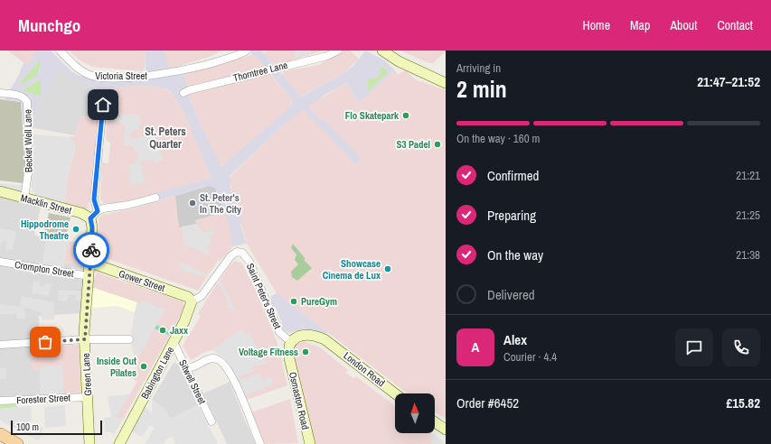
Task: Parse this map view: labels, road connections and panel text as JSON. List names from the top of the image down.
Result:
{
  "streets": {
    "street": [
      "Thorntree Lane",
      "Victoria Street",
      "Becket Well Lane",
      "Macklin Street",
      "Crompton Street",
      "Gower Street",
      "Saint Peter's Street",
      "London Road",
      "Babington Lane",
      "Green Lane",
      "Sitwell Street",
      "Forester Street",
      "Osmaston Road"
    ]
  },
  "crossings": [
    ["Becket Well Lane", "Macklin Street"],
    ["Macklin Street", "Green Lane"],
    ["Crompton Street", "Green Lane"],
    ["Gower Street", "Saint Peter's Street"],
    ["Gower Street", "Babington Lane"],
    ["Gower Street", "Green Lane"],
    ["Saint Peter's Street", "London Road"],
    ["Saint Peter's Street", "Babington Lane"],
    ["Saint Peter's Street", "Osmaston Road"],
    ["London Road", "Osmaston Road"],
    ["Babington Lane", "Sitwell Street"],
    ["Green Lane", "Forester Street"]
  ],
  "districts": ["St. Peters Quarter"],
  "places": [
    "Flo Skatepark",
    "S3 Padel",
    "St. Peter's In The City",
    "Hippodrome Theatre",
    "Showcase Cinema de Lux",
    "PureGym",
    "Jaxx",
    "Voltage Fitness",
    "Inside Out Pilates"
  ],
  "scale_bar": "100 m",
  "north": "top",
  "page": {
    "header": "Munchgo",
    "nav": [
      "Home",
      "Map",
      "About",
      "Contact"
    ],
    "heading": ["2 min", "Arriving in", "21:47–21:52"],
    "panel": [
      "Alex",
      "Courier · 4.4",
      "Order #6452",
      "£15.82"
    ],
    "bar": "On the way · 160 m",
    "list": [
      ["Confirmed", "21:21"],
      ["Preparing", "21:25"],
      ["On the way", "21:38"],
      "Delivered"
    ],
    "round": "A",
    "scale": "100 m"
  }
}
